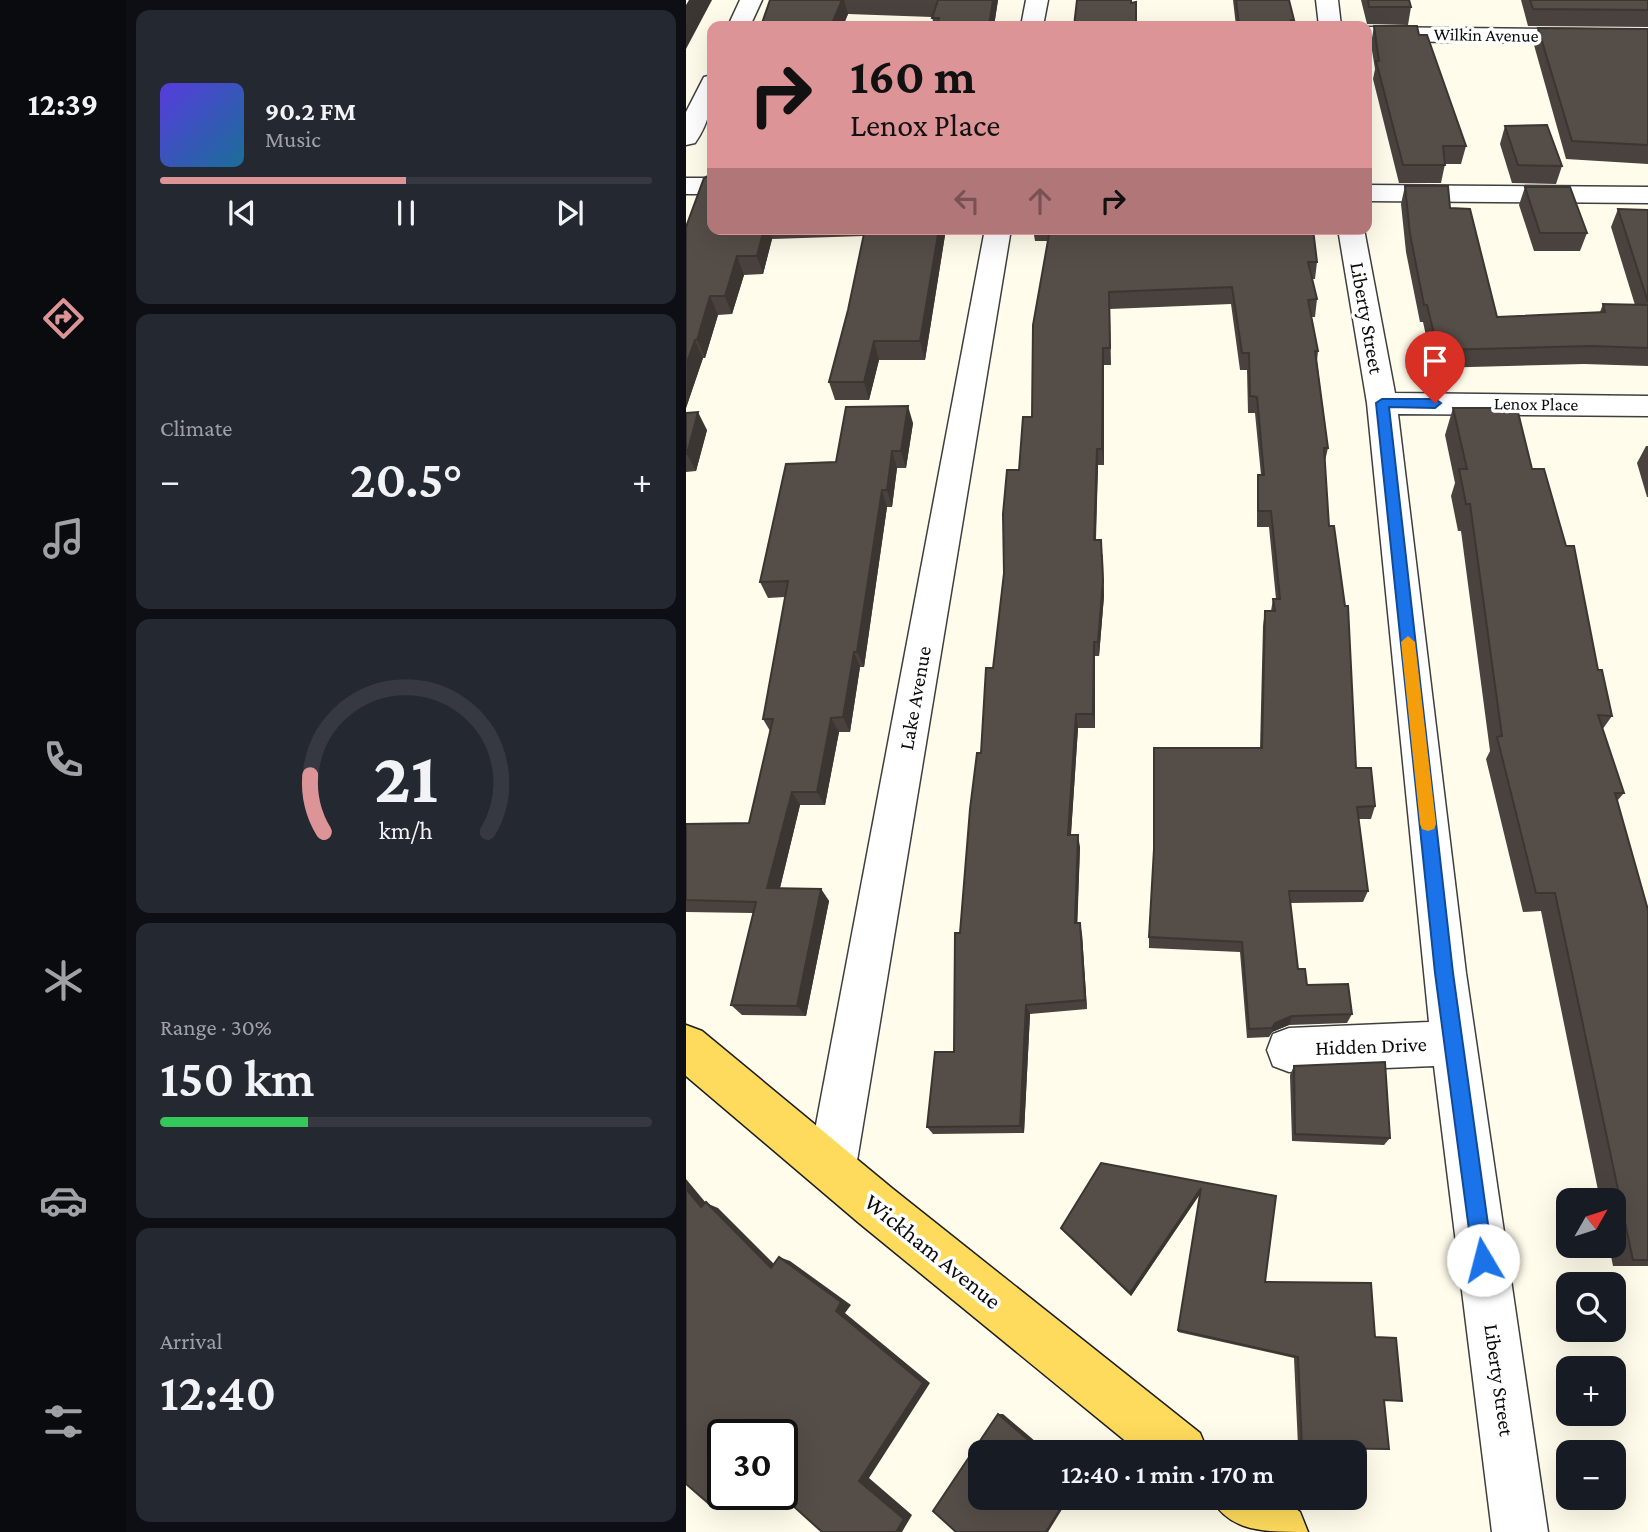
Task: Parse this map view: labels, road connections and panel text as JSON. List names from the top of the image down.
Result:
{
  "streets": {
    "main road": ["Wickham Avenue"],
    "street": [
      "Wilkin Avenue",
      "Liberty Street",
      "Lenox Place",
      "Lake Avenue",
      "Hidden Drive"
    ]
  },
  "crossings": [
    ["Liberty Street", "Lenox Place"],
    ["Liberty Street", "Hidden Drive"],
    ["Lake Avenue", "Wickham Avenue"]
  ],
  "north": "top right",
  "page": {
    "tabs": "12:39",
    "turn": ["160 m", "Lenox Place"],
    "song": ["90.2 FM", "Music"],
    "tile": [
      "Climate",
      ["Range · 30%", "150 km"],
      ["Arrival", "12:40"]
    ],
    "heat": ["−", "20.5°", "+"],
    "map_buttons": ["+", "−"],
    "limit": "30",
    "trip": "12:40 · 1 min · 170 m",
    "gauge": ["21", "km/h"]
  }
}
